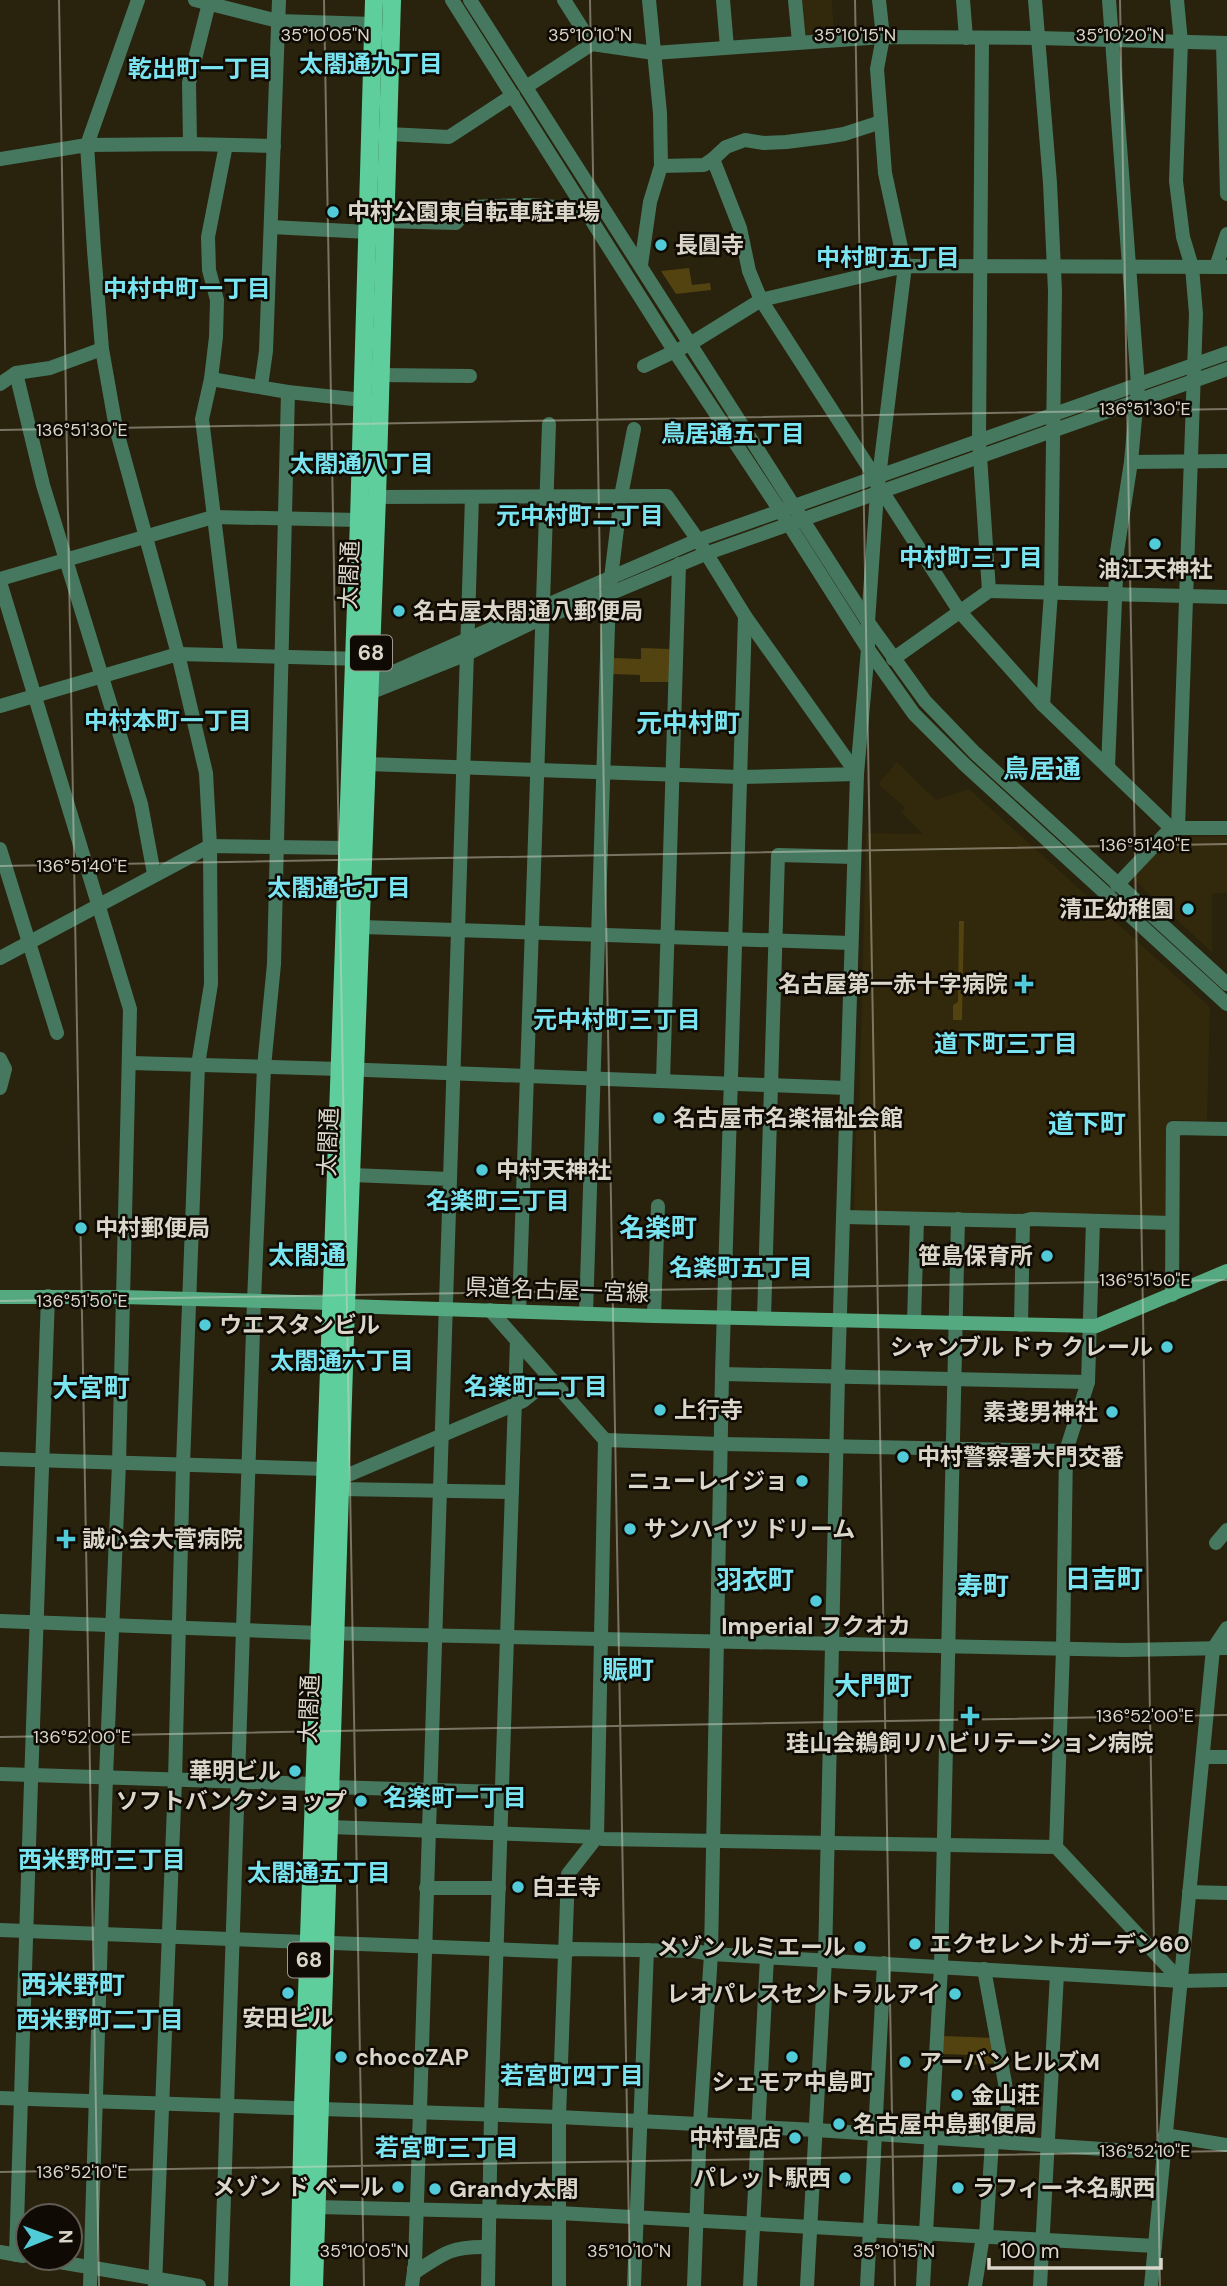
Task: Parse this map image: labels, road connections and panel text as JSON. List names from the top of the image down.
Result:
{
  "streets": {
    "main road": ["太閤通", "68", "県道名古屋一宮線"]
  },
  "crossings": [
    ["太閤通", "県道名古屋一宮線"]
  ],
  "districts": [
    "太閤通九丁目",
    "乾出町一丁目",
    "中村町五丁目",
    "中村中町一丁目",
    "鳥居通五丁目",
    "太閤通八丁目",
    "元中村町二丁目",
    "中村町三丁目",
    "中村本町一丁目",
    "元中村町",
    "鳥居通",
    "太閤通七丁目",
    "元中村町三丁目",
    "道下町三丁目",
    "道下町",
    "名楽町三丁目",
    "名楽町",
    "太閤通",
    "名楽町五丁目",
    "太閤通六丁目",
    "名楽町二丁目",
    "大宮町",
    "日吉町",
    "羽衣町",
    "寿町",
    "賑町",
    "大門町",
    "名楽町一丁目",
    "西米野町三丁目",
    "太閤通五丁目",
    "西米野町",
    "西米野町二丁目",
    "若宮町四丁目",
    "若宮町三丁目"
  ],
  "places": {
    "other": [
      "中村公園東自転車駐車場",
      "長圓寺",
      "油江天神社",
      "名古屋太閤通八郵便局",
      "清正幼稚園",
      "名古屋市名楽福祉会館",
      "中村天神社",
      "中村郵便局",
      "笹島保育所",
      "ウエスタンビル",
      "シャンブル ドゥ クレール",
      "上行寺",
      "素戔男神社",
      "中村警察署大門交番",
      "ニューレイジョ",
      "サンハイツ ドリーム",
      "Imperial フクオカ",
      "華明ビル",
      "ソフトバンクショップ",
      "白王寺",
      "エクセレントガーデン60",
      "メゾン ルミエール",
      "安田ビル",
      "レオパレスセントラルアイ",
      "chocoZAP",
      "シェモア中島町",
      "アーバンヒルズM",
      "金山荘",
      "名古屋中島郵便局",
      "中村畳店",
      "パレット駅西",
      "メゾン ド ベール",
      "ラフィーネ名駅西",
      "Grandy太閤"
    ],
    "health": ["名古屋第一赤十字病院", "誠心会大菅病院", "珪山会鵜飼リハビリテーション病院"]
  },
  "scale_bar": "100 m",
  "north": "right",
  "coordinates": [
    "35°10'05\"N",
    "35°10'10\"N",
    "35°10'15\"N",
    "35°10'20\"N",
    "136°51'30\"E",
    "136°51'40\"E",
    "136°51'50\"E",
    "136°52'00\"E",
    "136°52'10\"E"
  ]
}
